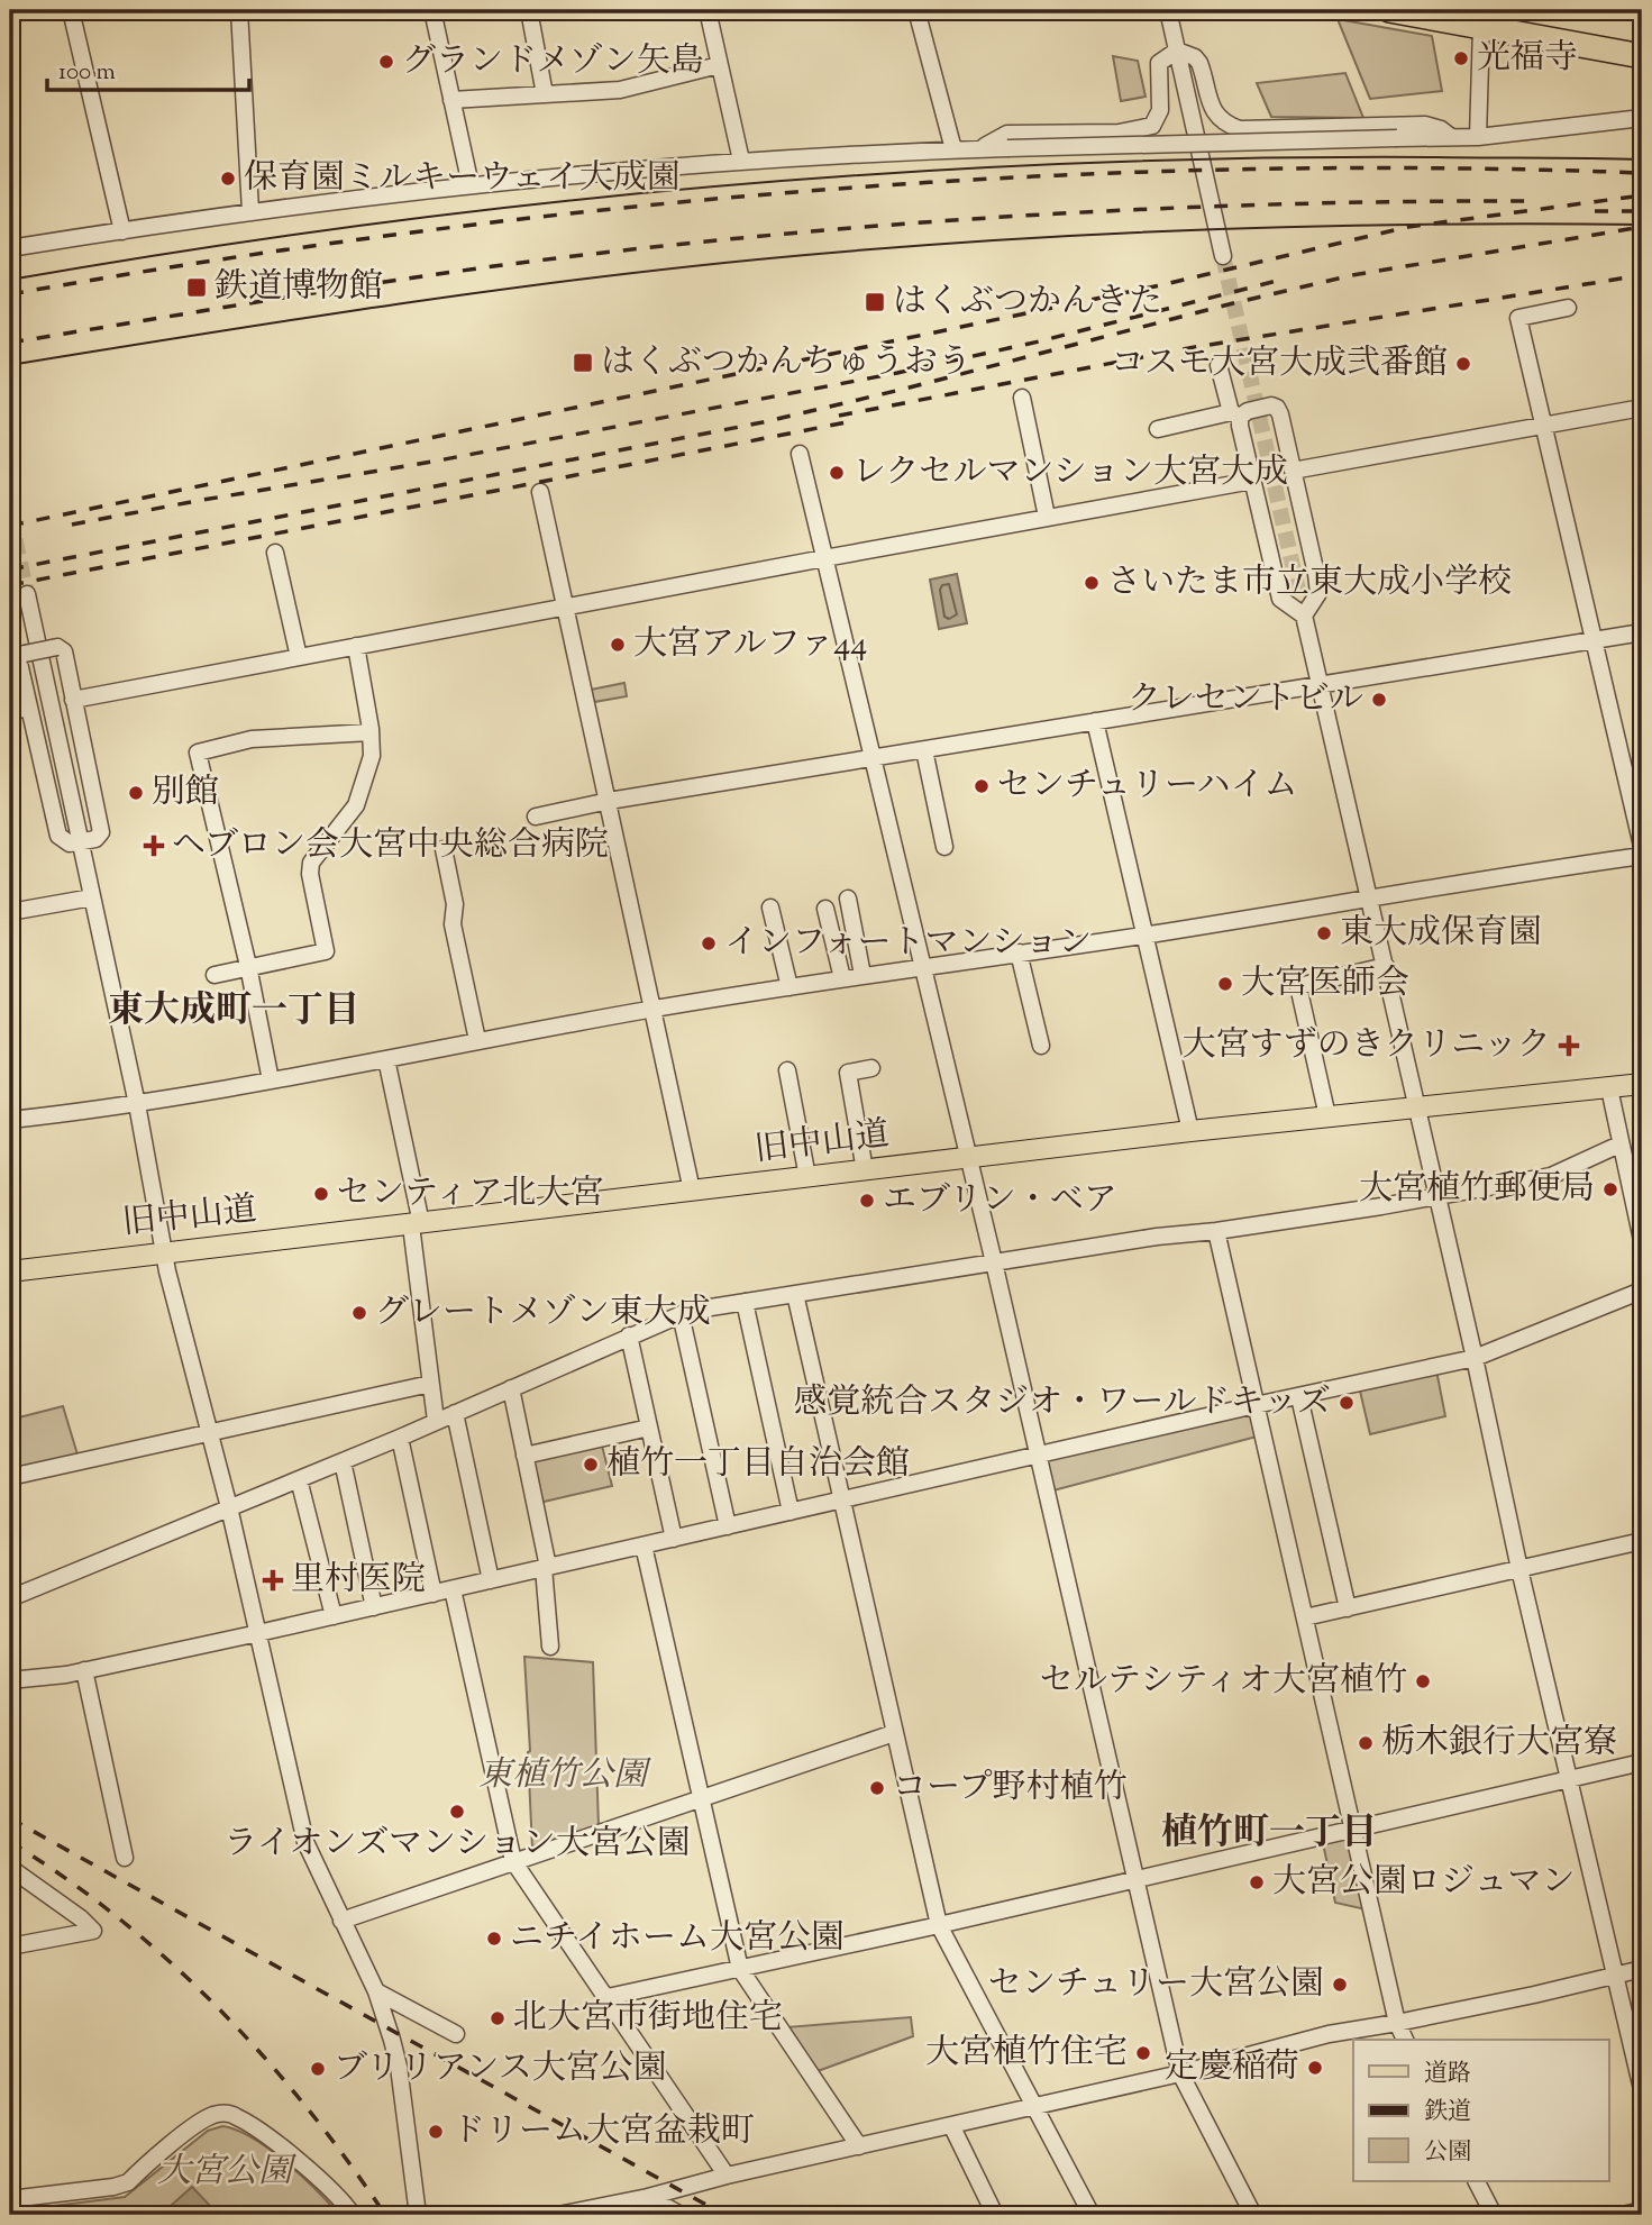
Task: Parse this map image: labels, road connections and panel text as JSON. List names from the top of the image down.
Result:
{
  "streets": {
    "main road": ["旧中山道"]
  },
  "districts": ["東大成町一丁目", "植竹町一丁目"],
  "parks": ["東植竹公園", "大宮公園"],
  "places": {
    "other": [
      "光福寺",
      "グランドメゾン矢島",
      "保育園ミルキーウェイ大成園",
      "コスモ大宮大成弐番館",
      "レクセルマンション大宮大成",
      "さいたま市立東大成小学校",
      "大宮アルファ44",
      "クレセントビル",
      "センチュリーハイム",
      "別館",
      "東大成保育園",
      "インフォートマンション",
      "大宮医師会",
      "大宮植竹郵便局",
      "センティア北大宮",
      "エブリン・ベア",
      "グレートメゾン東大成",
      "感覚統合スタジオ・ワールドキッズ",
      "植竹一丁目自治会館",
      "セルテシティオ大宮植竹",
      "栃木銀行大宮寮",
      "コープ野村植竹",
      "ライオンズマンション大宮公園",
      "大宮公園ロジュマン",
      "ニチイホーム大宮公園",
      "センチュリー大宮公園",
      "北大宮市街地住宅",
      "大宮植竹住宅",
      "定慶稲荷",
      "ブリリアンス大宮公園",
      "ドリーム大宮盆栽町"
    ],
    "transit": ["鉄道博物館", "はくぶつかんきた", "はくぶつかんちゅうおう"],
    "health": ["ヘブロン会大宮中央総合病院", "大宮すずのきクリニック", "里村医院"]
  },
  "legend": ["道路", "鉄道", "公園"],
  "scale_bar": "100 m"
}
